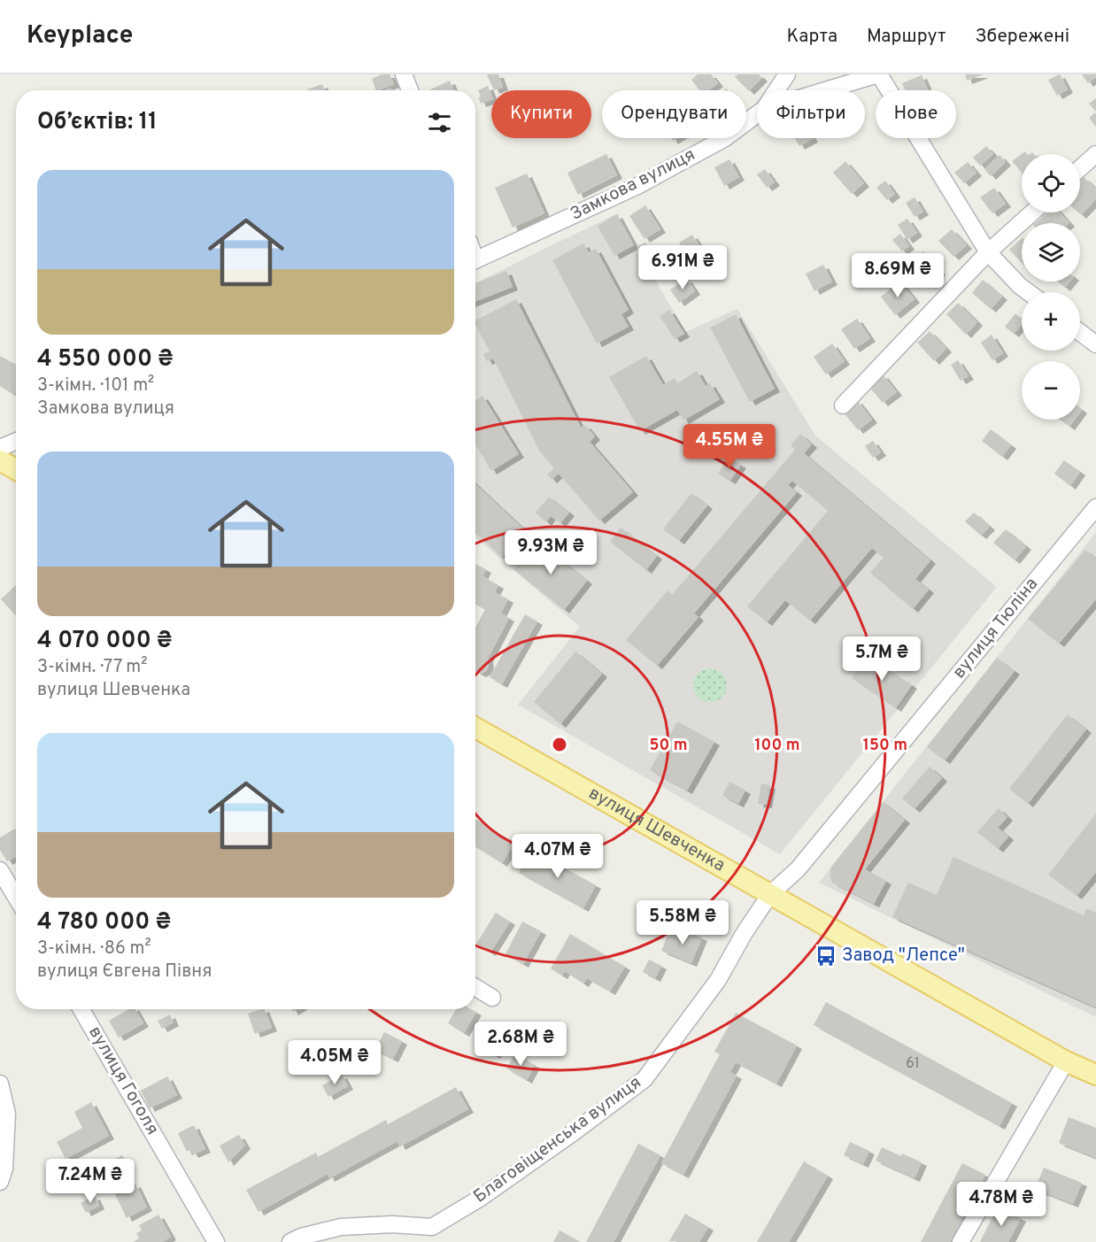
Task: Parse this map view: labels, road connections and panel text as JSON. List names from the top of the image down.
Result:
{
  "streets": {
    "main road": ["вулиця Шевченка"],
    "street": [
      "Замкова вулиця",
      "вулиця Тюліна",
      "вулиця Гоголя",
      "Благовіщенська вулиця"
    ]
  },
  "crossings": [
    ["вулиця Тюліна", "вулиця Шевченка"],
    ["вулиця Тюліна", "Благовіщенська вулиця"],
    ["вулиця Шевченка", "Благовіщенська вулиця"]
  ],
  "places": {
    "bus stop": ["Завод \"Лепсе\""]
  },
  "house_numbers": ["61"],
  "page": {
    "header": "Keyplace",
    "nav": ["Карта", "Маршрут", "Збережені"],
    "chip": [
      "Купити",
      "Орендувати",
      "Фільтри",
      "Нове"
    ],
    "heading": "Об’єктів: 11",
    "map_buttons": ["+", "−"],
    "list": [
      {
        "name": "4 550 000 ₴",
        "note": "3-кімн. · 101 m² · Замкова вулиця"
      },
      {
        "name": "4 070 000 ₴",
        "note": "3-кімн. · 77 m² · вулиця Шевченка"
      },
      {
        "name": "4 780 000 ₴",
        "note": "3-кімн. · 86 m² · вулиця Євгена Півня"
      }
    ],
    "price": [
      "6.91M ₴",
      "8.69M ₴",
      "4.55M ₴",
      "9.93M ₴",
      "5.7M ₴",
      "4.07M ₴",
      "5.58M ₴",
      "2.68M ₴",
      "4.05M ₴",
      "7.24M ₴",
      "4.78M ₴"
    ]
  },
  "rings": ["50 m", "100 m", "150 m"]
}
